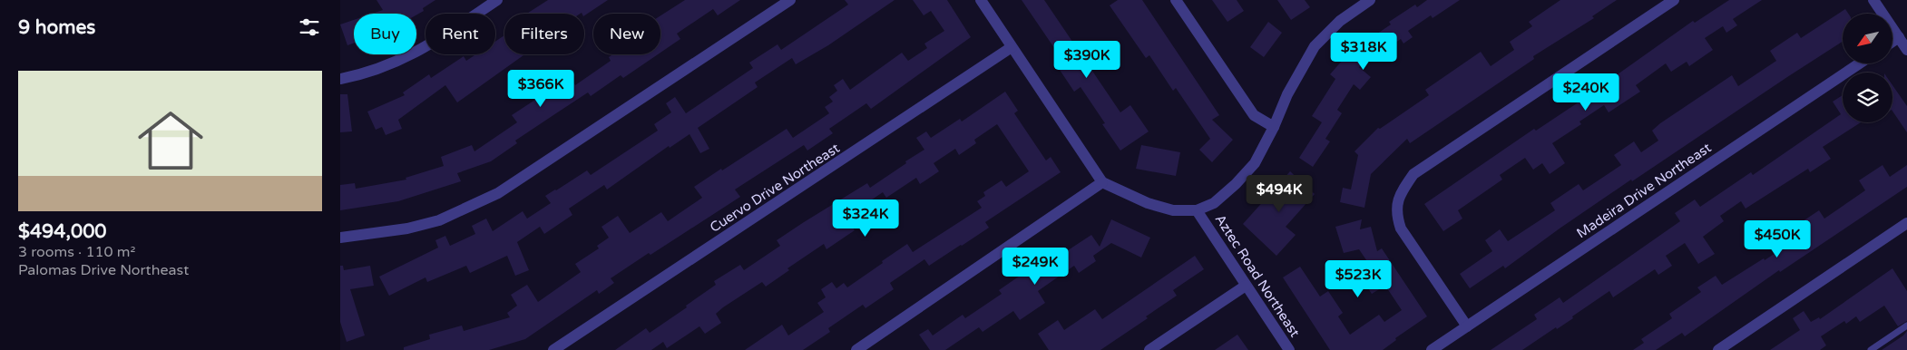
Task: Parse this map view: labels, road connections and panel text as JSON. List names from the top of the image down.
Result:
{
  "streets": {
    "street": ["Cuervo Drive Northeast", "Madeira Drive Northeast", "Aztec Road Northeast"]
  },
  "north": "bottom left",
  "page": {
    "heading": "9 homes",
    "chip": [
      "Buy",
      "Rent",
      "Filters",
      "New"
    ],
    "price": [
      "$318K",
      "$390K",
      "$366K",
      "$240K",
      "$494K",
      "$324K",
      "$450K",
      "$249K",
      "$523K"
    ],
    "list": [
      {
        "name": "$494,000",
        "note": "3 rooms · 110 m² · Palomas Drive Northeast"
      }
    ]
  }
}
